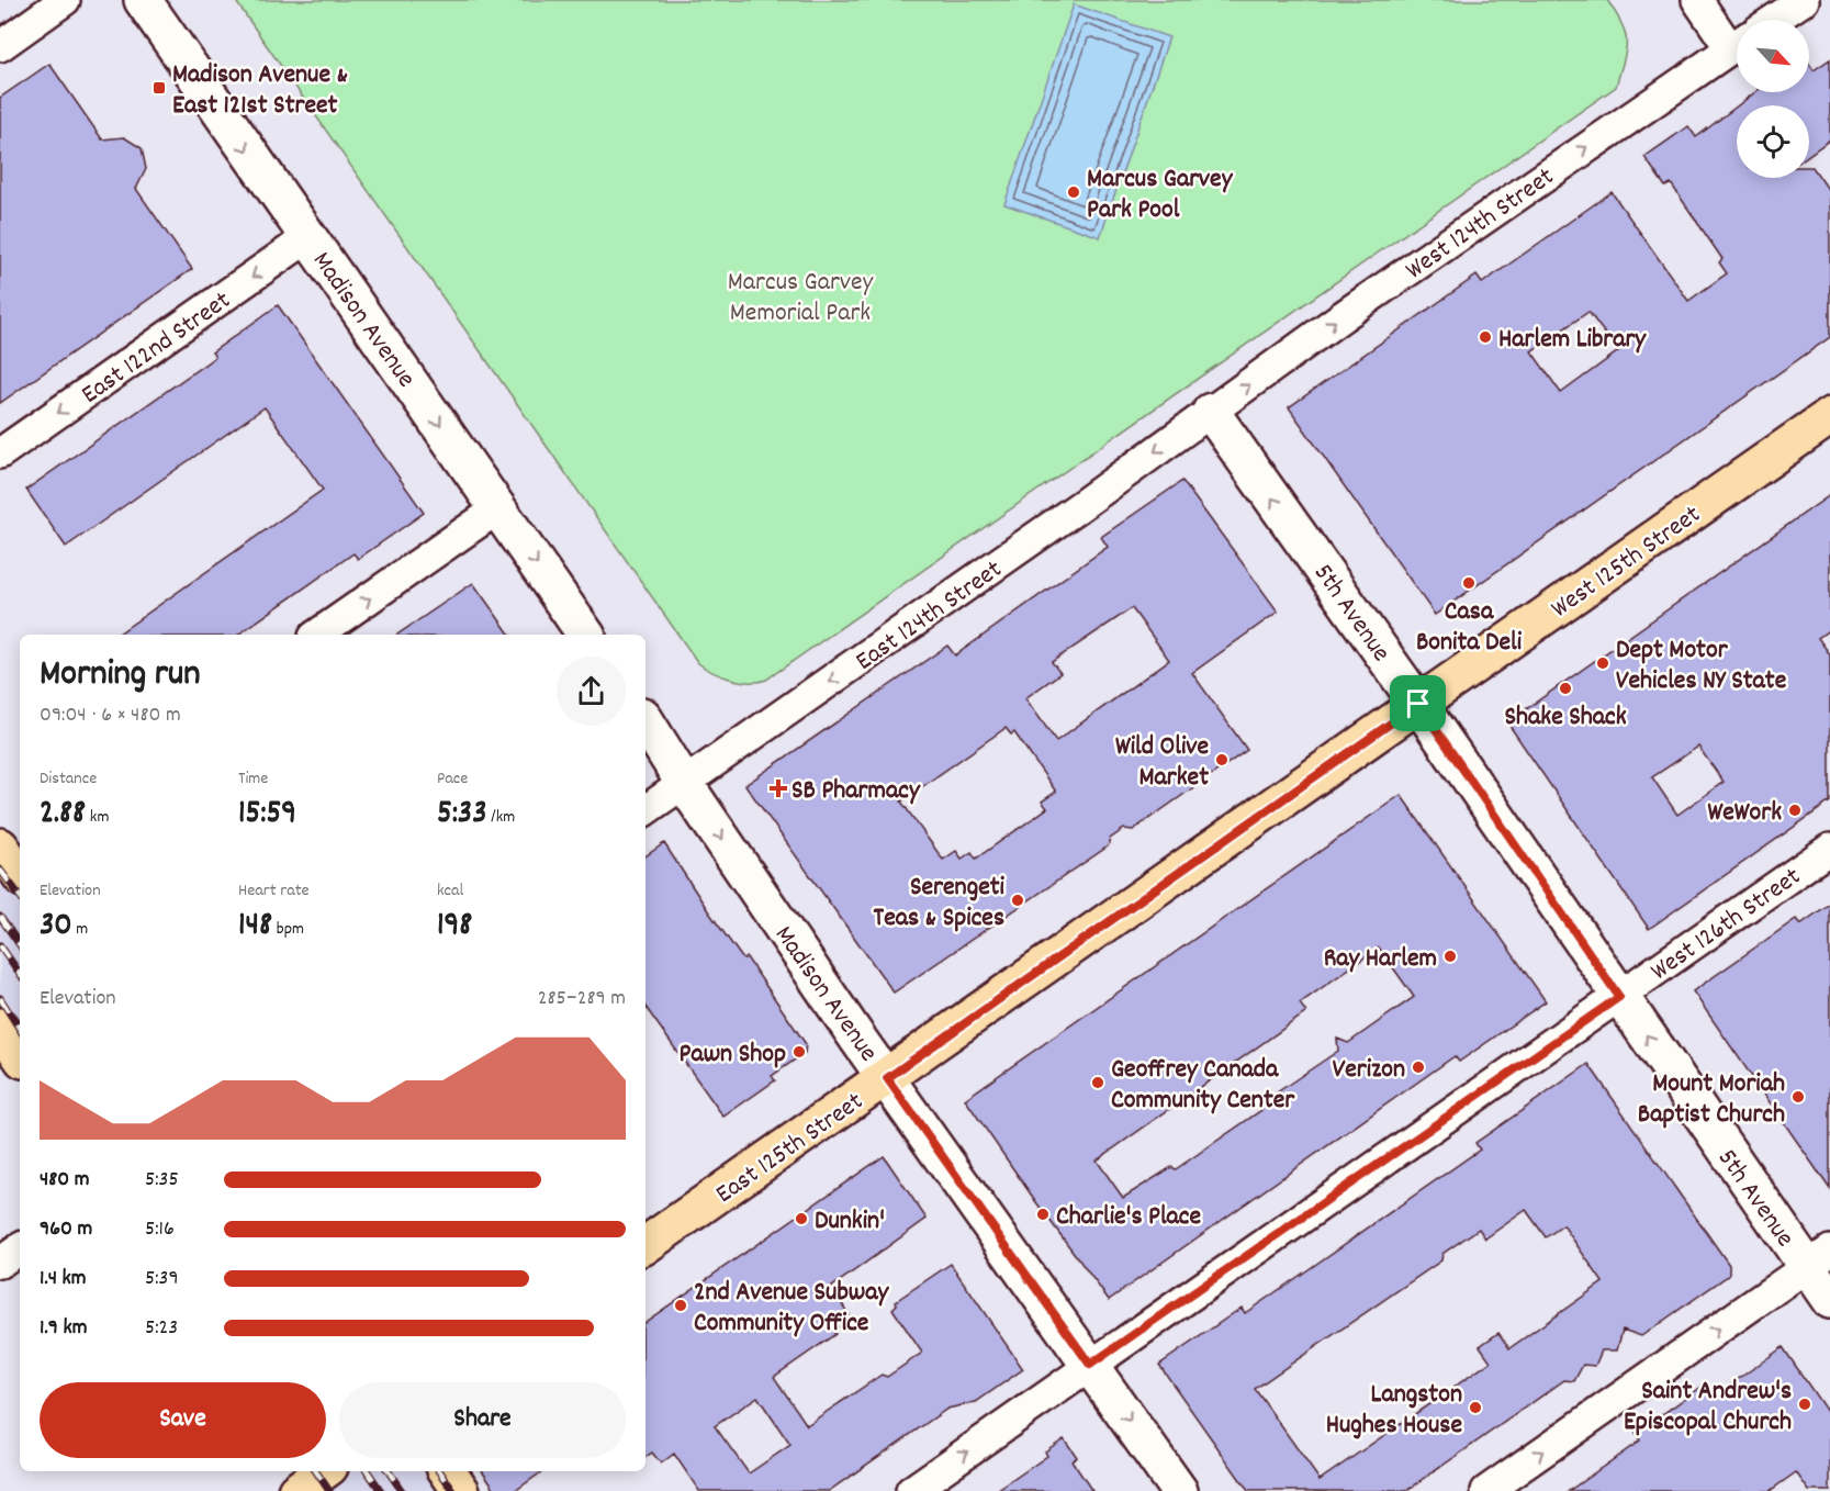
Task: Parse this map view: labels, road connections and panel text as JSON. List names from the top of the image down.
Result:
{
  "streets": {
    "main road": [
      "Madison Avenue",
      "West 125th Street",
      "5th Avenue",
      "East 125th Street"
    ],
    "street": [
      "West 124th Street",
      "East 122nd Street",
      "East 124th Street",
      "West 126th Street"
    ]
  },
  "crossings": [
    ["West 124th Street", "5th Avenue"],
    ["West 124th Street", "East 124th Street"],
    ["Madison Avenue", "East 122nd Street"],
    ["Madison Avenue", "East 124th Street"],
    ["Madison Avenue", "West 126th Street"],
    ["Madison Avenue", "East 125th Street"],
    ["West 125th Street", "5th Avenue"],
    ["West 125th Street", "East 125th Street"],
    ["5th Avenue", "East 124th Street"],
    ["5th Avenue", "West 126th Street"],
    ["5th Avenue", "East 125th Street"]
  ],
  "one_way": [
    "West 124th Street",
    "Madison Avenue",
    "East 122nd Street",
    "5th Avenue",
    "East 124th Street"
  ],
  "parks": ["Marcus Garvey Memorial Park"],
  "places": {
    "transit": ["Madison Avenue & East 121st Street"],
    "other": [
      "Marcus Garvey Park Pool",
      "Harlem Library",
      "Casa Bonita Deli",
      "Dept Motor Vehicles NY State",
      "Shake Shack",
      "Wild Olive Market",
      "WeWork",
      "Serengeti Teas & Spices",
      "Ray Harlem",
      "Pawn Shop",
      "Verizon",
      "Geoffrey Canada Community Center",
      "Mount Moriah Baptist Church",
      "Charlie's Place",
      "Dunkin'",
      "2nd Avenue Subway Community Office",
      "Saint Andrew's Episcopal Church",
      "Langston Hughes House"
    ],
    "health": ["SB Pharmacy"]
  },
  "north": "bottom right",
  "page": {
    "heading": ["Morning run", "09:04 · 6 × 480 m"],
    "stats": [
      ["Distance", "2.88 km"],
      ["Time", "15:59"],
      ["Pace", "5:33 /km"],
      ["Elevation", "30 m"],
      ["Heart rate", "148 bpm"],
      ["kcal", "198"]
    ],
    "chart": ["Elevation", "285–289 m"],
    "list": [
      {
        "name": "480 m",
        "note": "5:35"
      },
      {
        "name": "960 m",
        "note": "5:16"
      },
      {
        "name": "1.4 km",
        "note": "5:39"
      },
      {
        "name": "1.9 km",
        "note": "5:23"
      }
    ],
    "buttons": ["Save", "Share"]
  }
}
